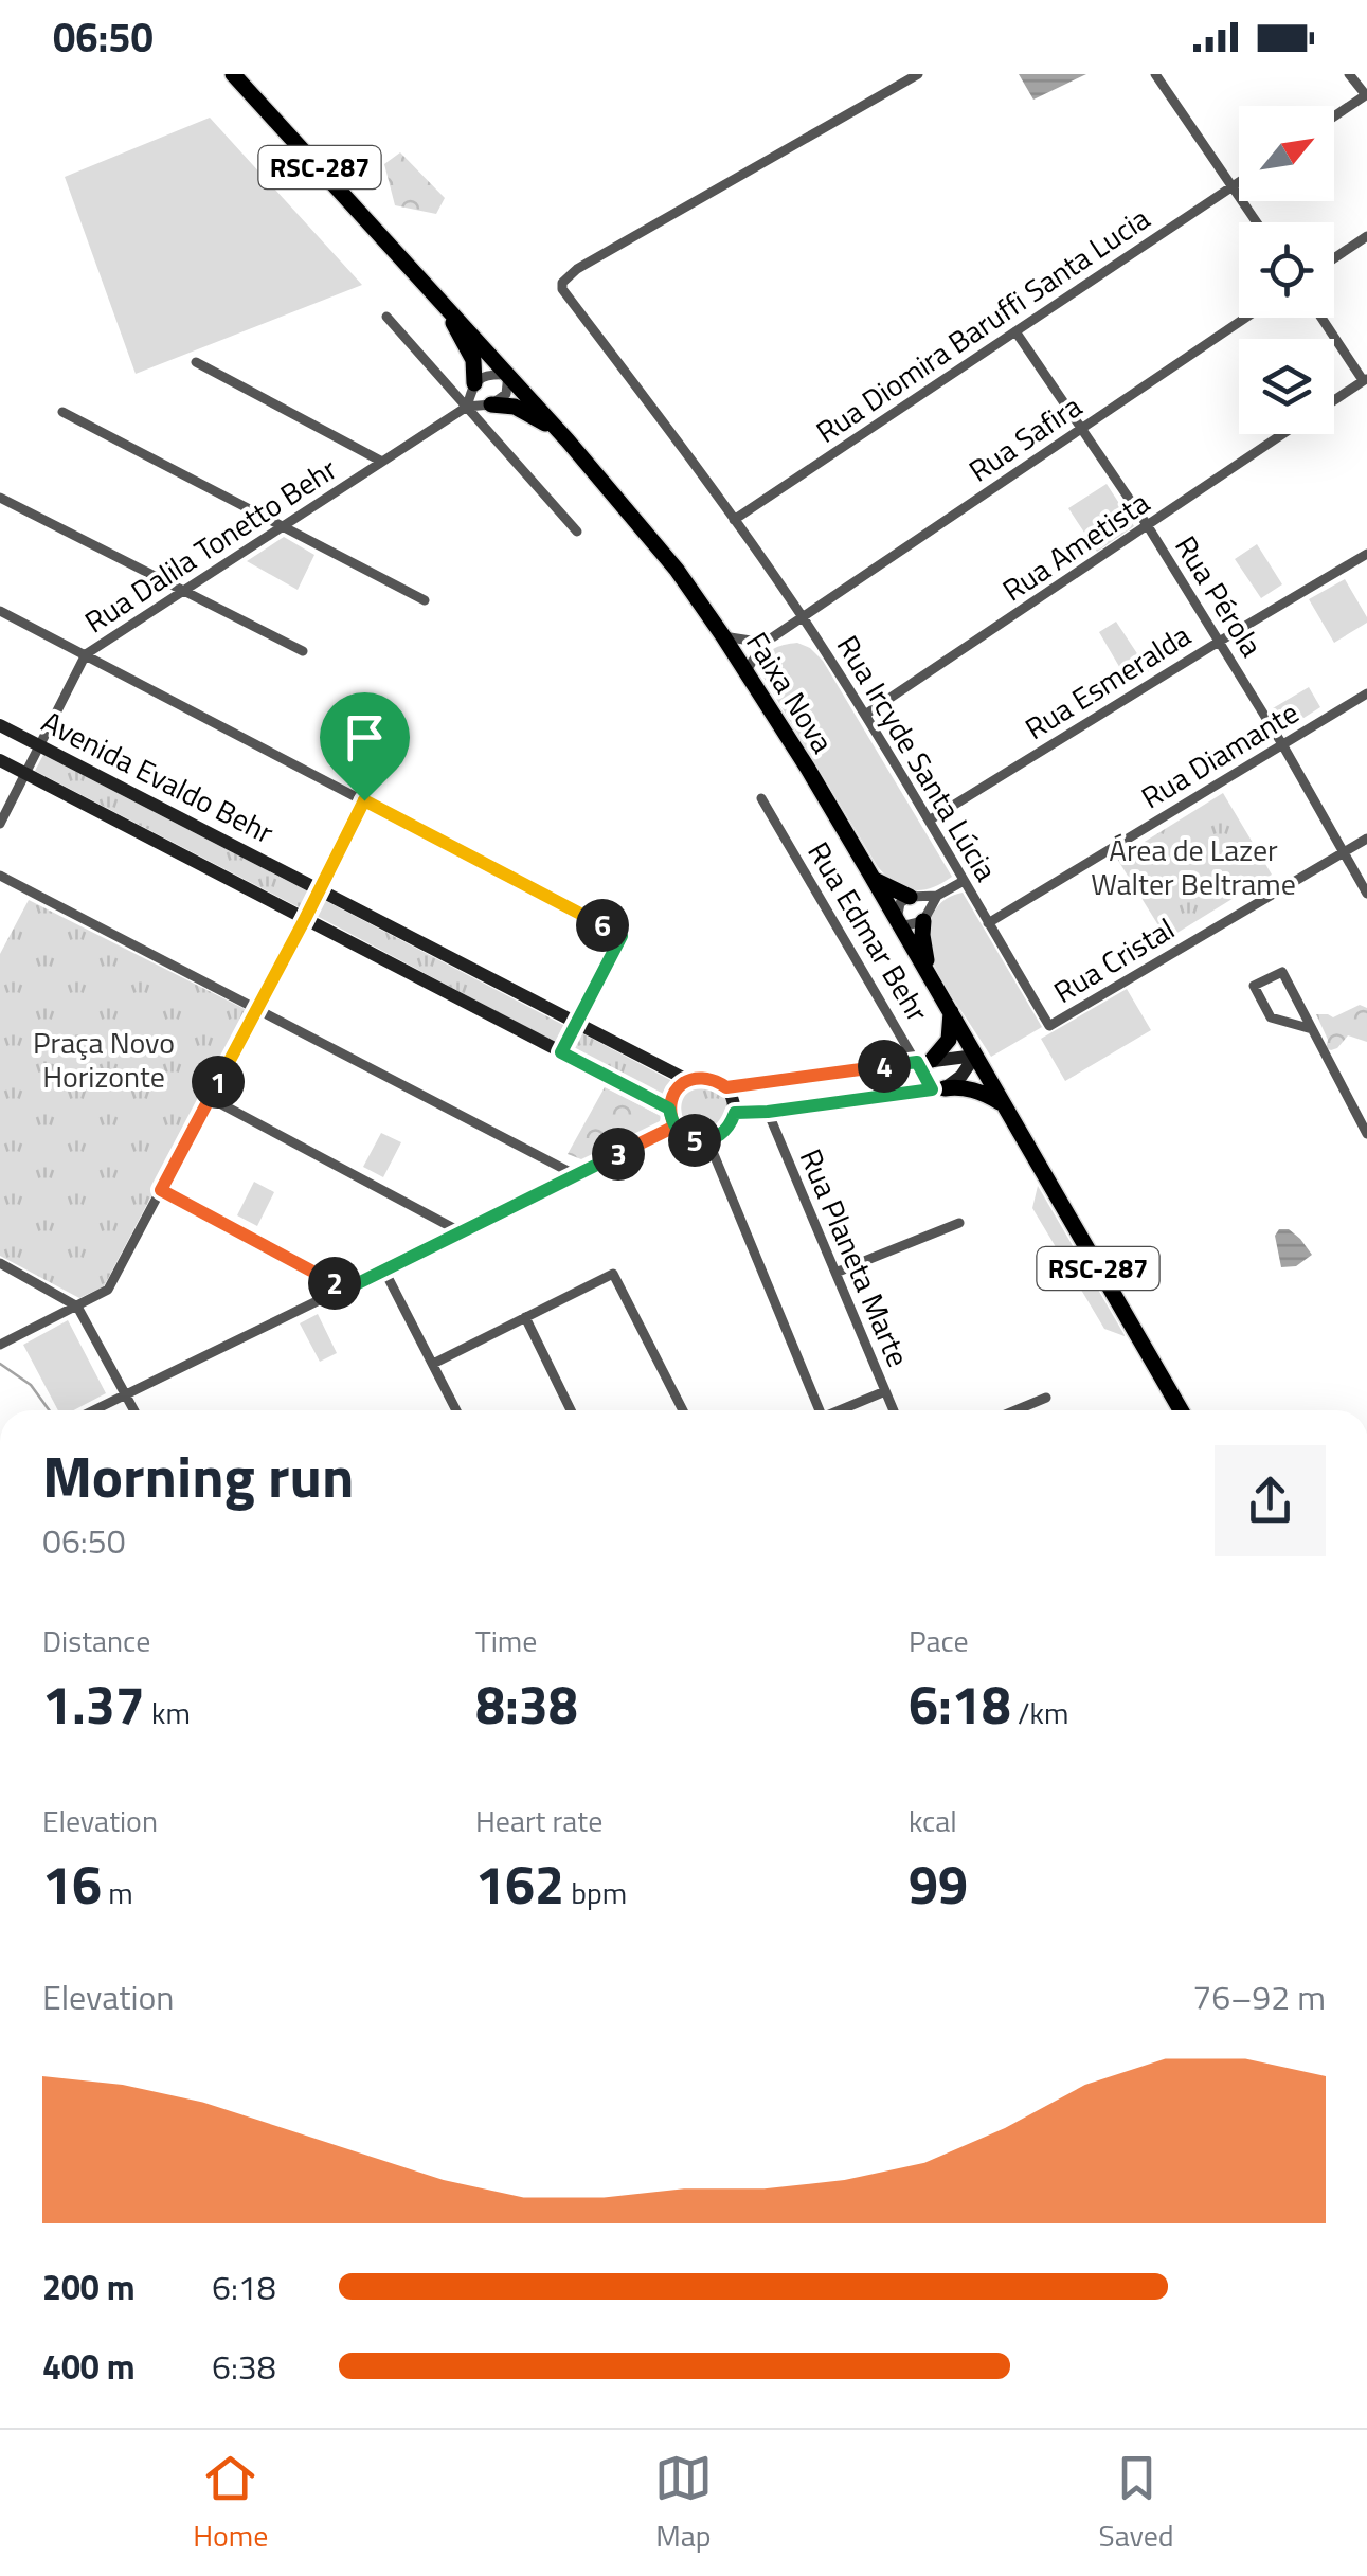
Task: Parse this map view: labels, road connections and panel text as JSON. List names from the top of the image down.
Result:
{
  "streets": {
    "highway": ["RSC-287", "Faixa Nova"],
    "street": [
      "Rua Diomira Baruffi Santa Lucia",
      "Rua Safira",
      "Rua Dalila Tonetto Behr",
      "Rua Ametista",
      "Rua Pérola",
      "Rua Esmeralda",
      "Rua Diamante",
      "Rua Ircyde Santa Lúcia",
      "Avenida Evaldo Behr",
      "Rua Edmar Behr",
      "Rua Cristal",
      "Rua Planeta Marte"
    ]
  },
  "crossings": [
    ["Rua Diomira Baruffi Santa Lucia", "Rua Pérola"],
    ["Rua Diomira Baruffi Santa Lucia", "Rua Ircyde Santa Lúcia"],
    ["Rua Safira", "Rua Pérola"],
    ["Rua Safira", "Rua Ircyde Santa Lúcia"],
    ["Rua Dalila Tonetto Behr", "Avenida Evaldo Behr"],
    ["Rua Ametista", "Rua Pérola"],
    ["Rua Ametista", "Rua Ircyde Santa Lúcia"],
    ["Rua Pérola", "Rua Esmeralda"],
    ["Rua Pérola", "Rua Diamante"],
    ["Rua Pérola", "Rua Cristal"],
    ["Rua Esmeralda", "Rua Ircyde Santa Lúcia"],
    ["Rua Diamante", "Rua Ircyde Santa Lúcia"],
    ["Rua Ircyde Santa Lúcia", "Rua Cristal"]
  ],
  "parks": ["Área de Lazer Walter Beltrame", "Praça Novo Horizonte"],
  "north": "top right",
  "page": {
    "status": "06:50",
    "pins": [
      "6",
      "4",
      "1",
      "5",
      "3",
      "2"
    ],
    "heading": ["Morning run", "06:50"],
    "stats": [
      ["Distance", "1.37 km"],
      ["Time", "8:38"],
      ["Pace", "6:18 /km"],
      ["Elevation", "16 m"],
      ["Heart rate", "162 bpm"],
      ["kcal", "99"]
    ],
    "chart": ["Elevation", "76–92 m"],
    "list": [
      {
        "name": "200 m",
        "note": "6:18"
      },
      {
        "name": "400 m",
        "note": "6:38"
      }
    ],
    "tabs": ["Home", "Map", "Saved"]
  }
}
